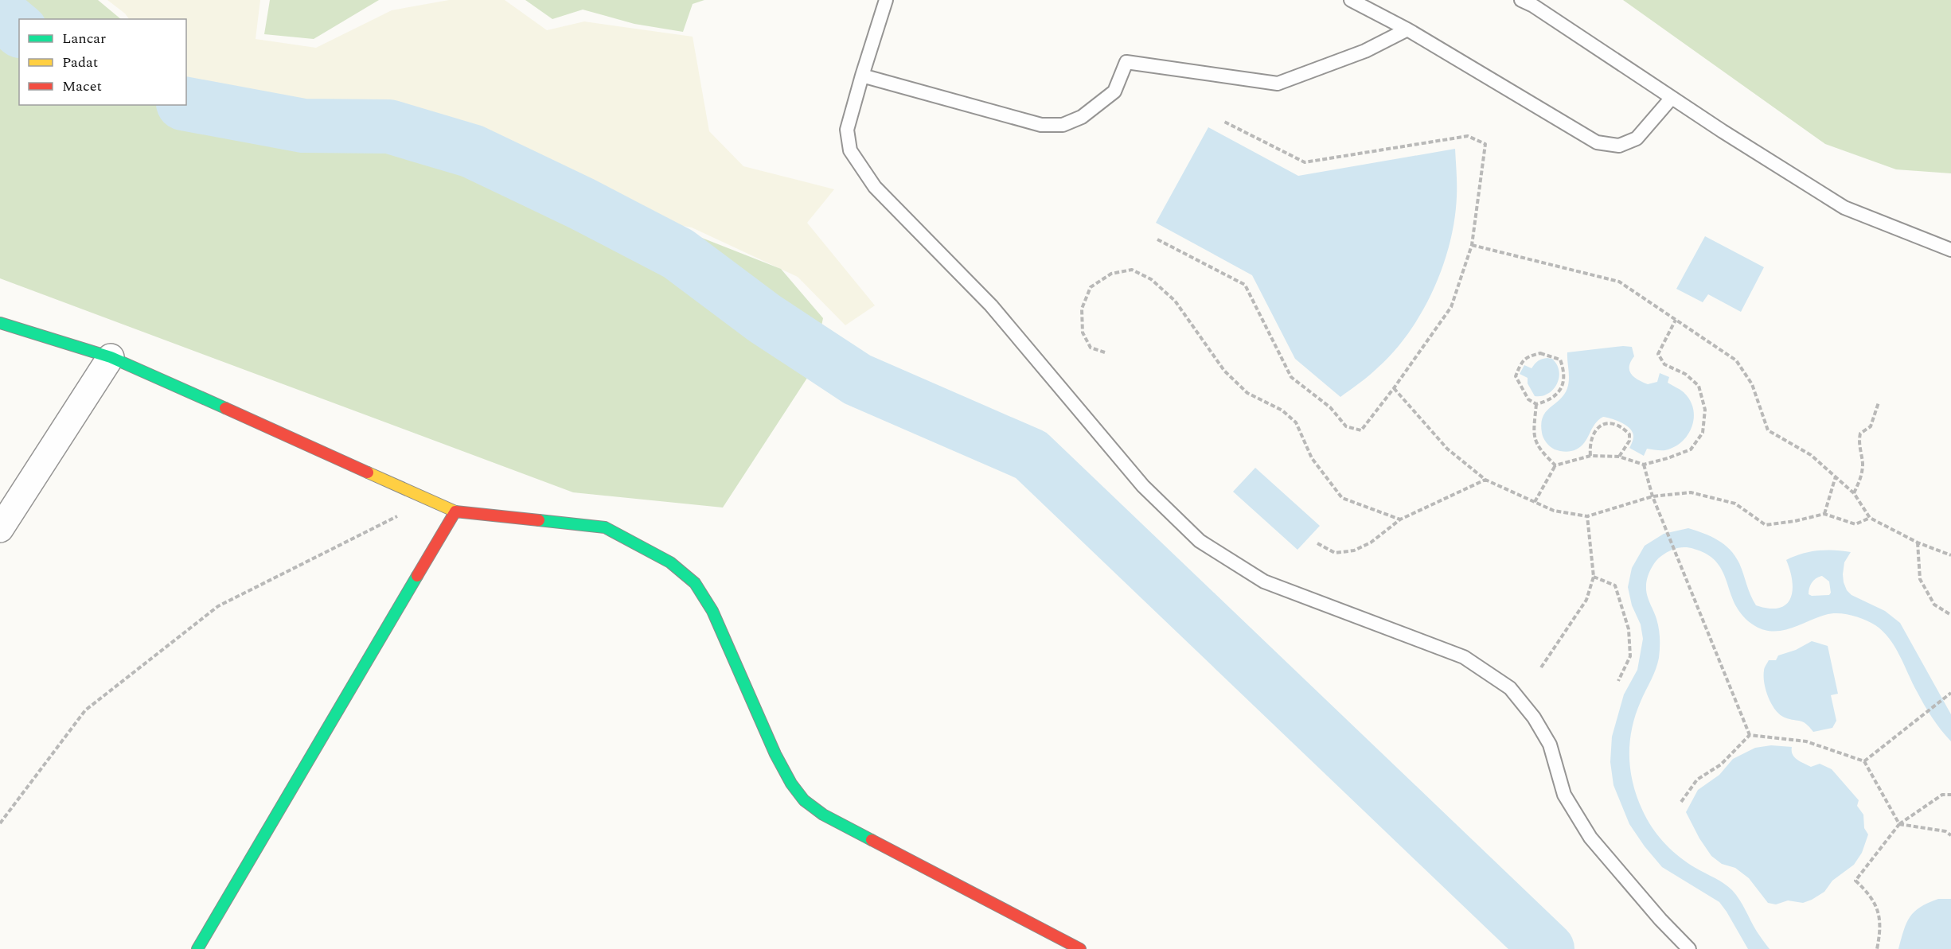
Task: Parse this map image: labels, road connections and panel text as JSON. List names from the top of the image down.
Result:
{
  "legend": ["Lancar", "Padat", "Macet"]
}
